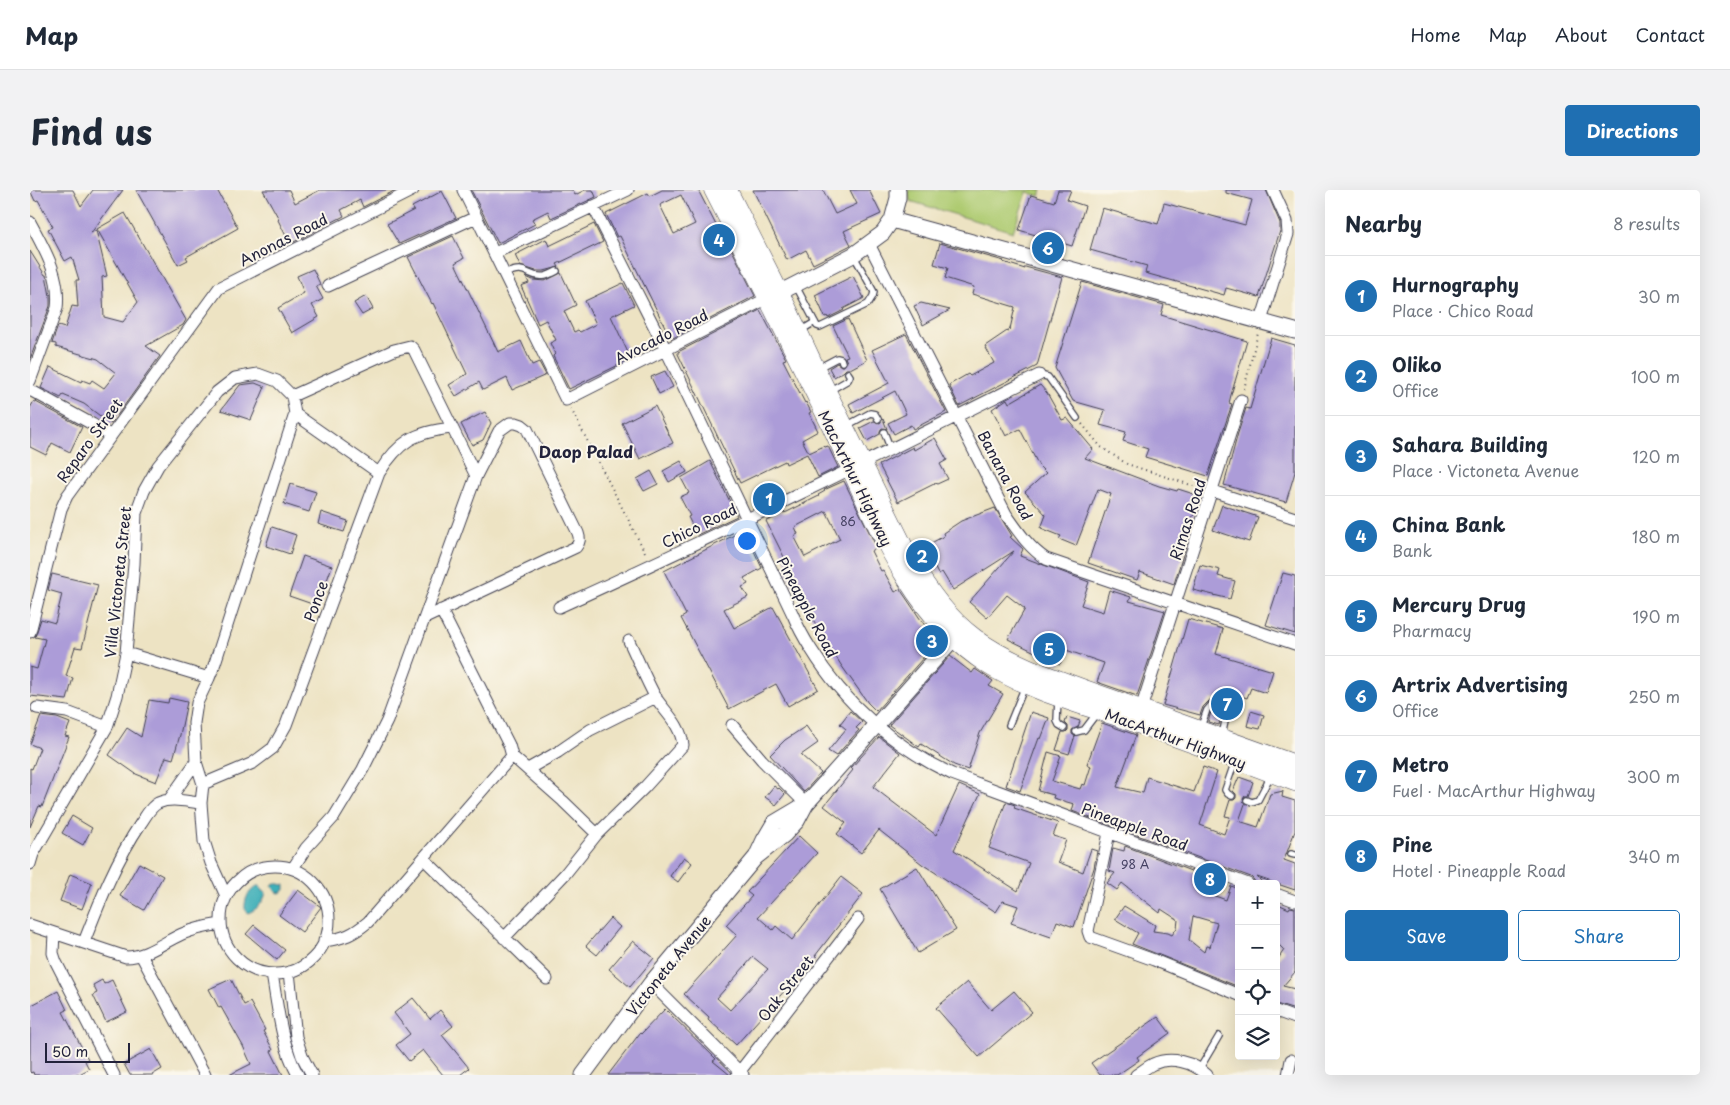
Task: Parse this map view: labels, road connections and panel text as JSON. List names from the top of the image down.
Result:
{
  "streets": {
    "highway": ["MacArthur Highway"],
    "main road": ["Victoneta Avenue"],
    "street": [
      "Anonas Road",
      "Avocado Road",
      "Reparo Street",
      "Banana Road",
      "Rimas Road",
      "Chico Road",
      "Villa Victoneta Street",
      "Ponce",
      "Pineapple Road",
      "Oak Street"
    ]
  },
  "crossings": [
    ["Anonas Road", "Reparo Street"],
    ["Avocado Road", "MacArthur Highway"],
    ["Avocado Road", "Pineapple Road"],
    ["Banana Road", "Rimas Road"],
    ["Banana Road", "Chico Road"],
    ["MacArthur Highway", "Rimas Road"],
    ["MacArthur Highway", "Chico Road"],
    ["MacArthur Highway", "Victoneta Avenue"],
    ["Chico Road", "Pineapple Road"],
    ["Pineapple Road", "Victoneta Avenue"]
  ],
  "districts": ["Daop Palad"],
  "house_numbers": ["86", "98 A"],
  "scale_bar": "50 m",
  "page": {
    "header": "Map",
    "nav": [
      "Home",
      "Map",
      "About",
      "Contact"
    ],
    "title": "Find us",
    "buttons": [
      "Directions",
      ["Save", "Share"]
    ],
    "heading": ["Nearby", "8 results"],
    "pins": [
      "4",
      "6",
      "1",
      "2",
      "3",
      "5",
      "7",
      "8"
    ],
    "list": [
      {
        "mark": "1",
        "name": "Hurnography",
        "note": "Place · Chico Road",
        "value": "30 m"
      },
      {
        "mark": "2",
        "name": "Oliko",
        "note": "Office",
        "value": "100 m"
      },
      {
        "mark": "3",
        "name": "Sahara Building",
        "note": "Place · Victoneta Avenue",
        "value": "120 m"
      },
      {
        "mark": "4",
        "name": "China Bank",
        "note": "Bank",
        "value": "180 m"
      },
      {
        "mark": "5",
        "name": "Mercury Drug",
        "note": "Pharmacy",
        "value": "190 m"
      },
      {
        "mark": "6",
        "name": "Artrix Advertising",
        "note": "Office",
        "value": "250 m"
      },
      {
        "mark": "7",
        "name": "Metro",
        "note": "Fuel · MacArthur Highway",
        "value": "300 m"
      },
      {
        "mark": "8",
        "name": "Pine",
        "note": "Hotel · Pineapple Road",
        "value": "340 m"
      }
    ],
    "map_buttons": ["+", "−"],
    "scale": "50 m"
  }
}
